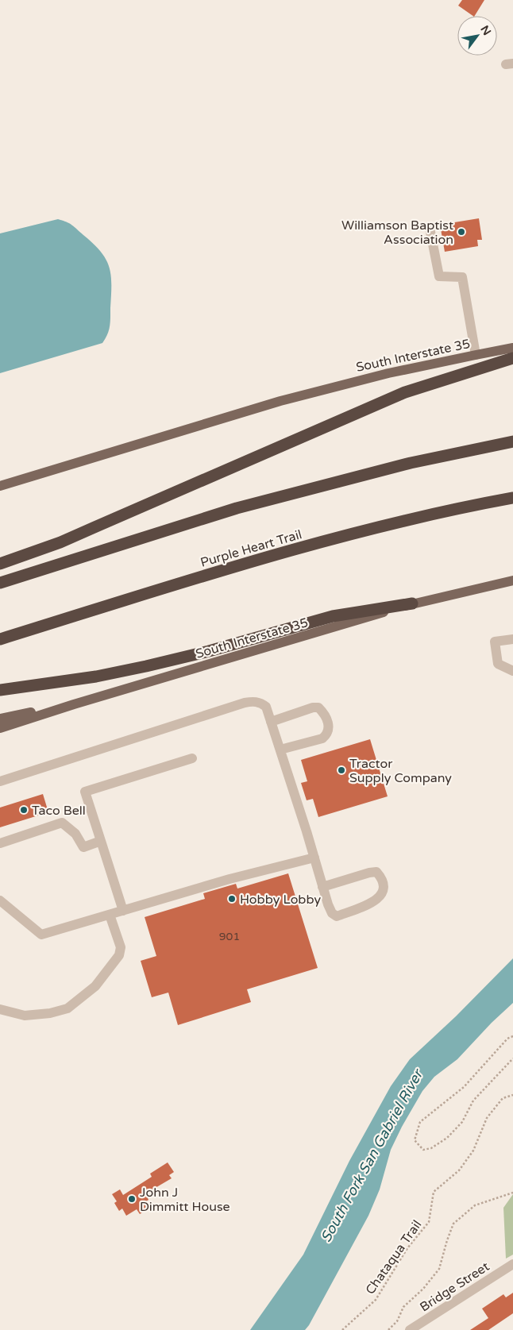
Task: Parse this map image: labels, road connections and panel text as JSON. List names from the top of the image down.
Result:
{
  "streets": {
    "highway": ["Purple Heart Trail"],
    "main road": ["South Interstate 35"],
    "street": ["Bridge Street"],
    "path": ["Chataqua Trail"]
  },
  "water": ["South Fork San Gabriel River"],
  "places": [
    "Williamson Baptist Association",
    "Tractor Supply Company",
    "Taco Bell",
    "Hobby Lobby",
    "John J Dimmitt House"
  ],
  "house_numbers": ["901"],
  "north": "top right"
}
